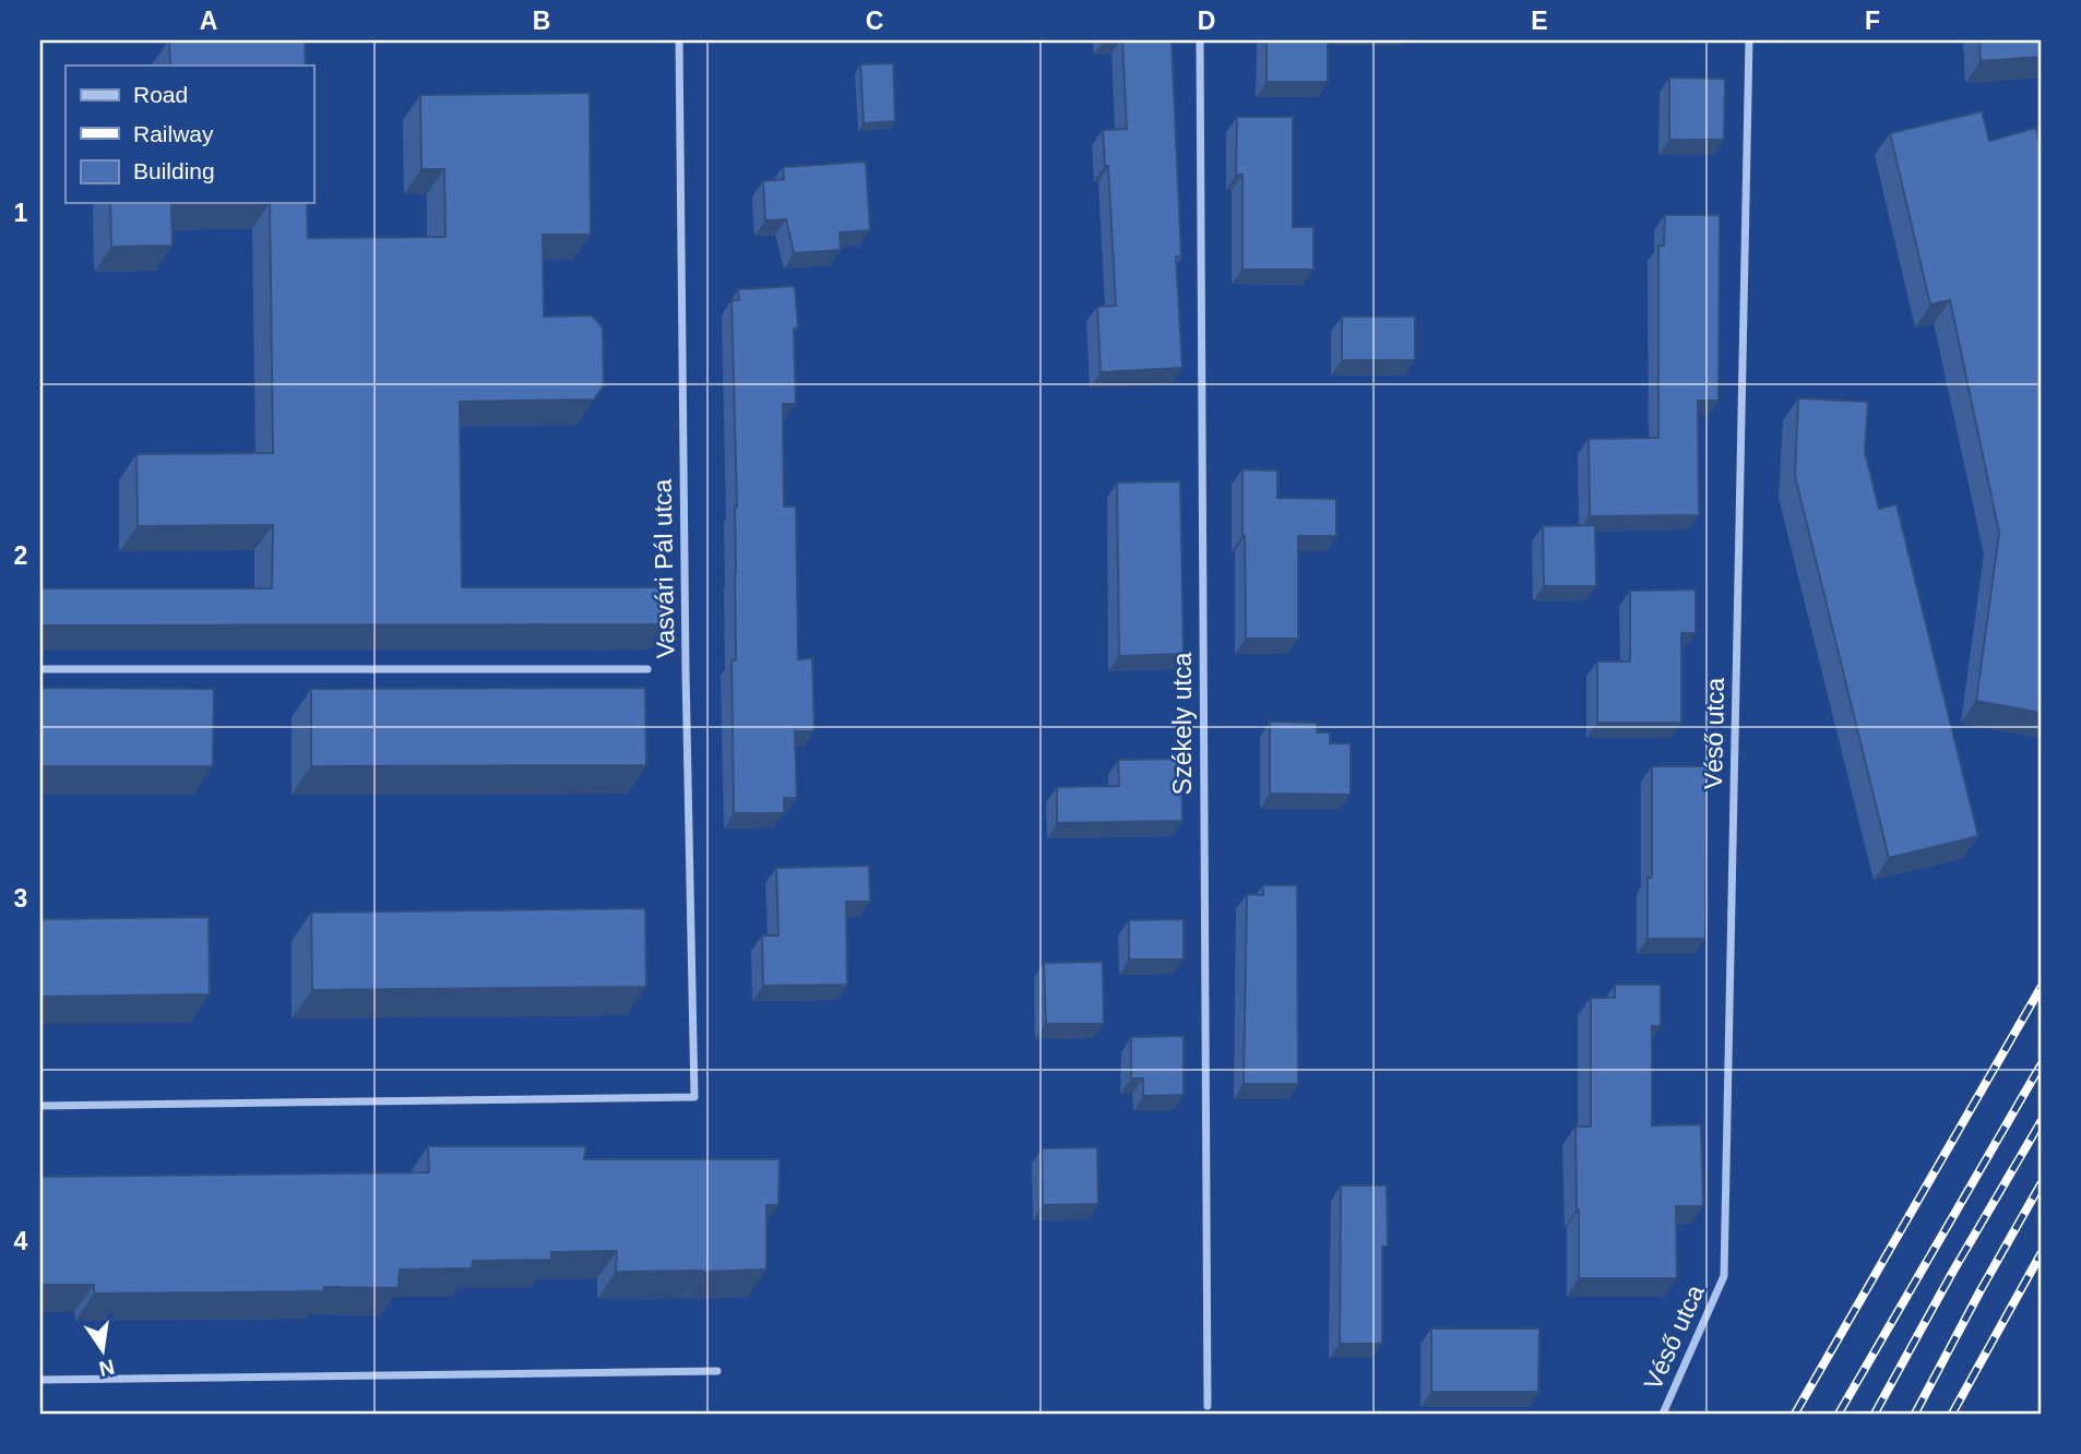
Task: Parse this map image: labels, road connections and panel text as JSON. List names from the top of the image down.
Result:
{
  "streets": {
    "street": ["Vasvári Pál utca", "Székely utca", "Véső utca"]
  },
  "legend": ["Road", "Railway", "Building"],
  "north": "bottom",
  "grid": {
    "columns": [
      "A",
      "B",
      "C",
      "D",
      "E",
      "F"
    ],
    "rows": [
      "1",
      "2",
      "3",
      "4"
    ]
  }
}
